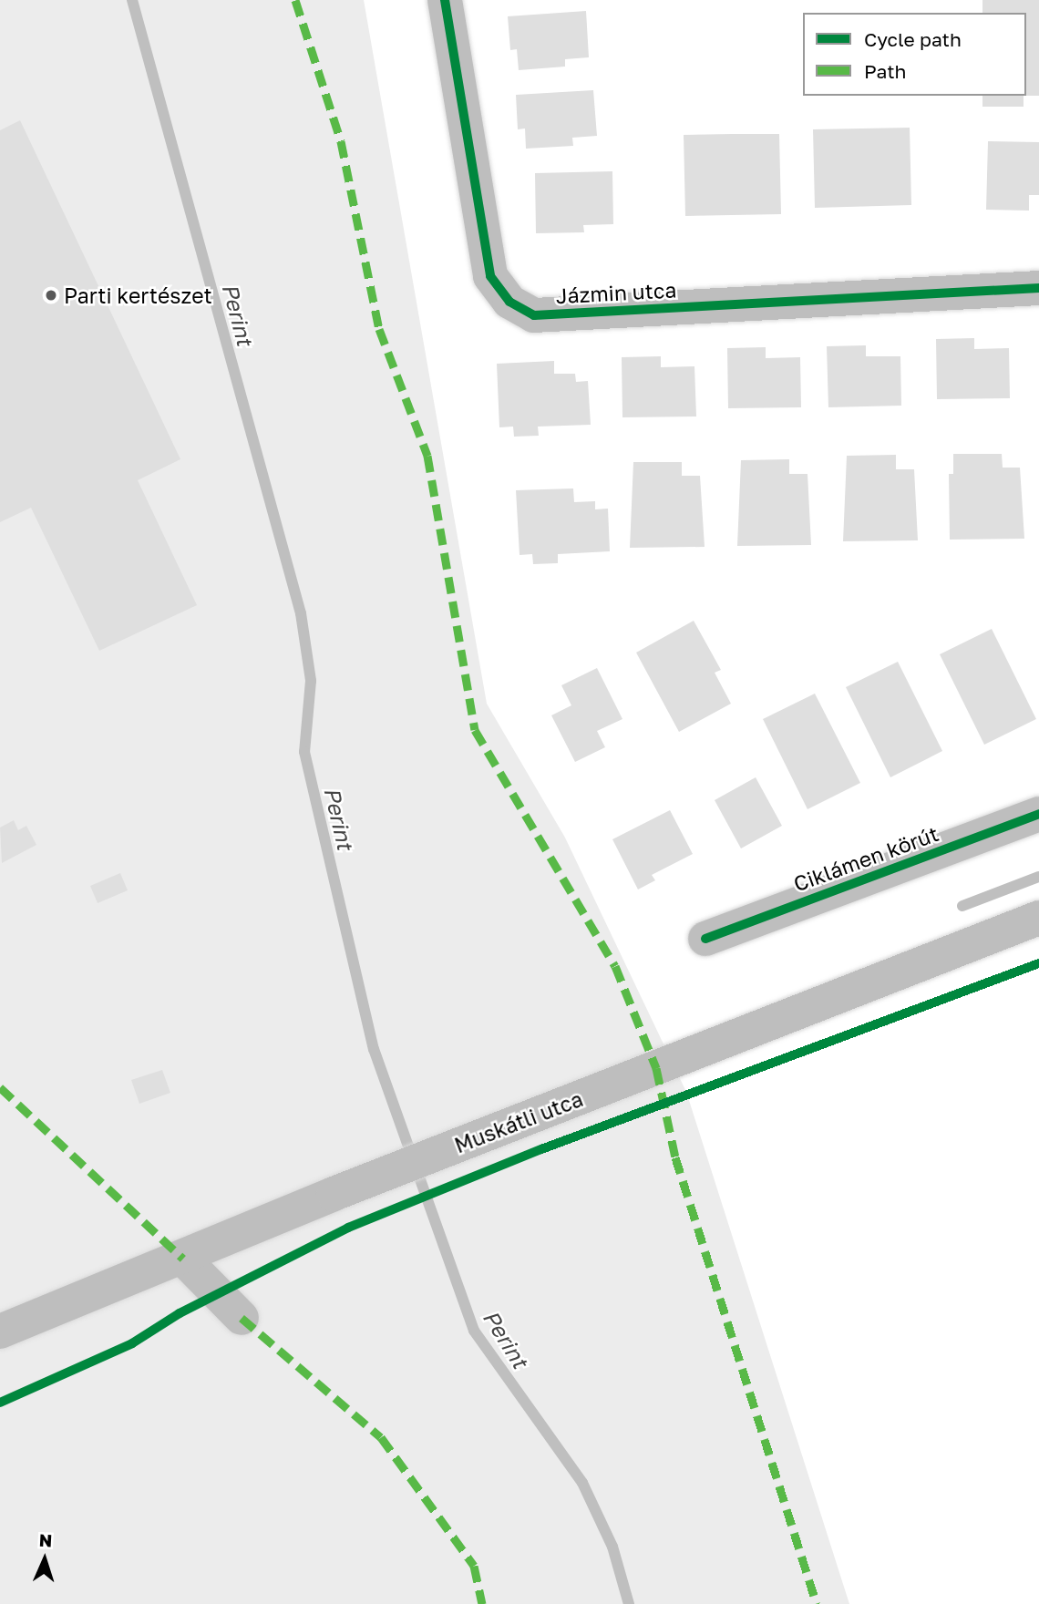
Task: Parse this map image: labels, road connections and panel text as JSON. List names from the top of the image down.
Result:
{
  "streets": {
    "street": ["Jázmin utca", "Ciklámen körút", "Muskátli utca"]
  },
  "water": ["Perint"],
  "places": ["Parti kertészet"],
  "legend": ["Cycle path", "Path"],
  "north": "top"
}
